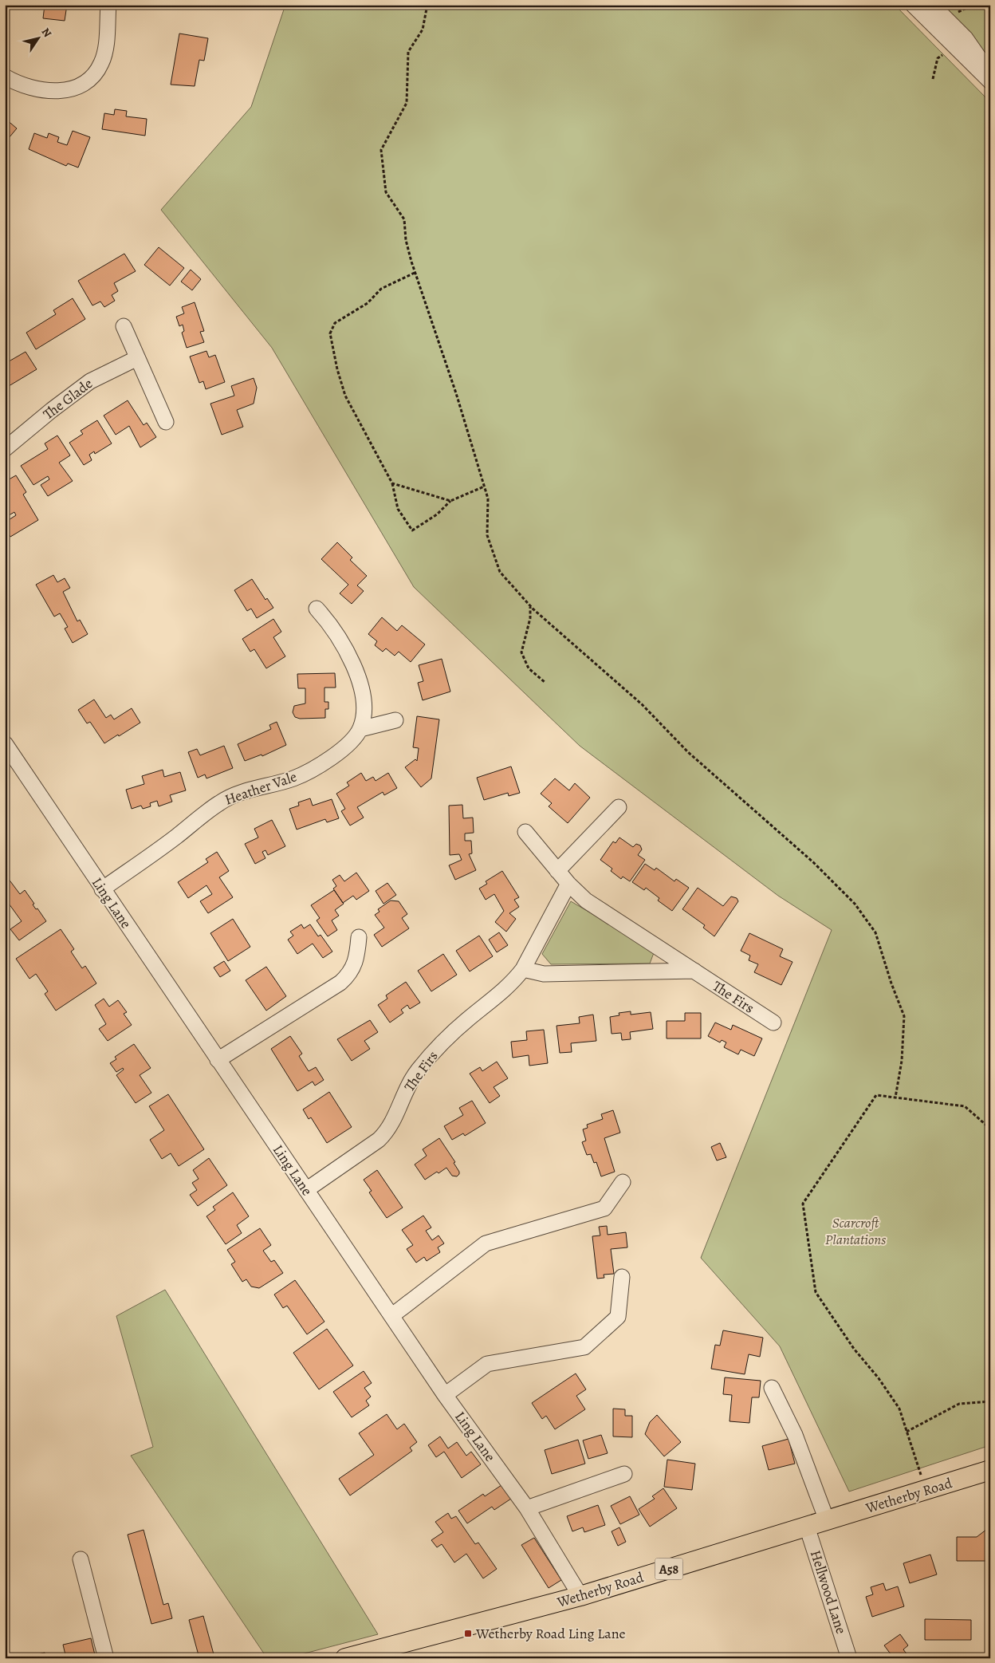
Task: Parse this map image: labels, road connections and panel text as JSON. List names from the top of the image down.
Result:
{
  "streets": {
    "main road": ["Wetherby Road", "A58"],
    "street": [
      "The Glade",
      "Heather Vale",
      "Ling Lane",
      "The Firs",
      "Hellwood Lane"
    ]
  },
  "crossings": [
    ["Heather Vale", "Ling Lane"],
    ["Ling Lane", "The Firs"],
    ["Ling Lane", "Wetherby Road"],
    ["Wetherby Road", "Hellwood Lane"]
  ],
  "parks": ["Scarcroft Plantations"],
  "places": {
    "transit": ["Wetherby Road Ling Lane"]
  },
  "north": "top right"
}
